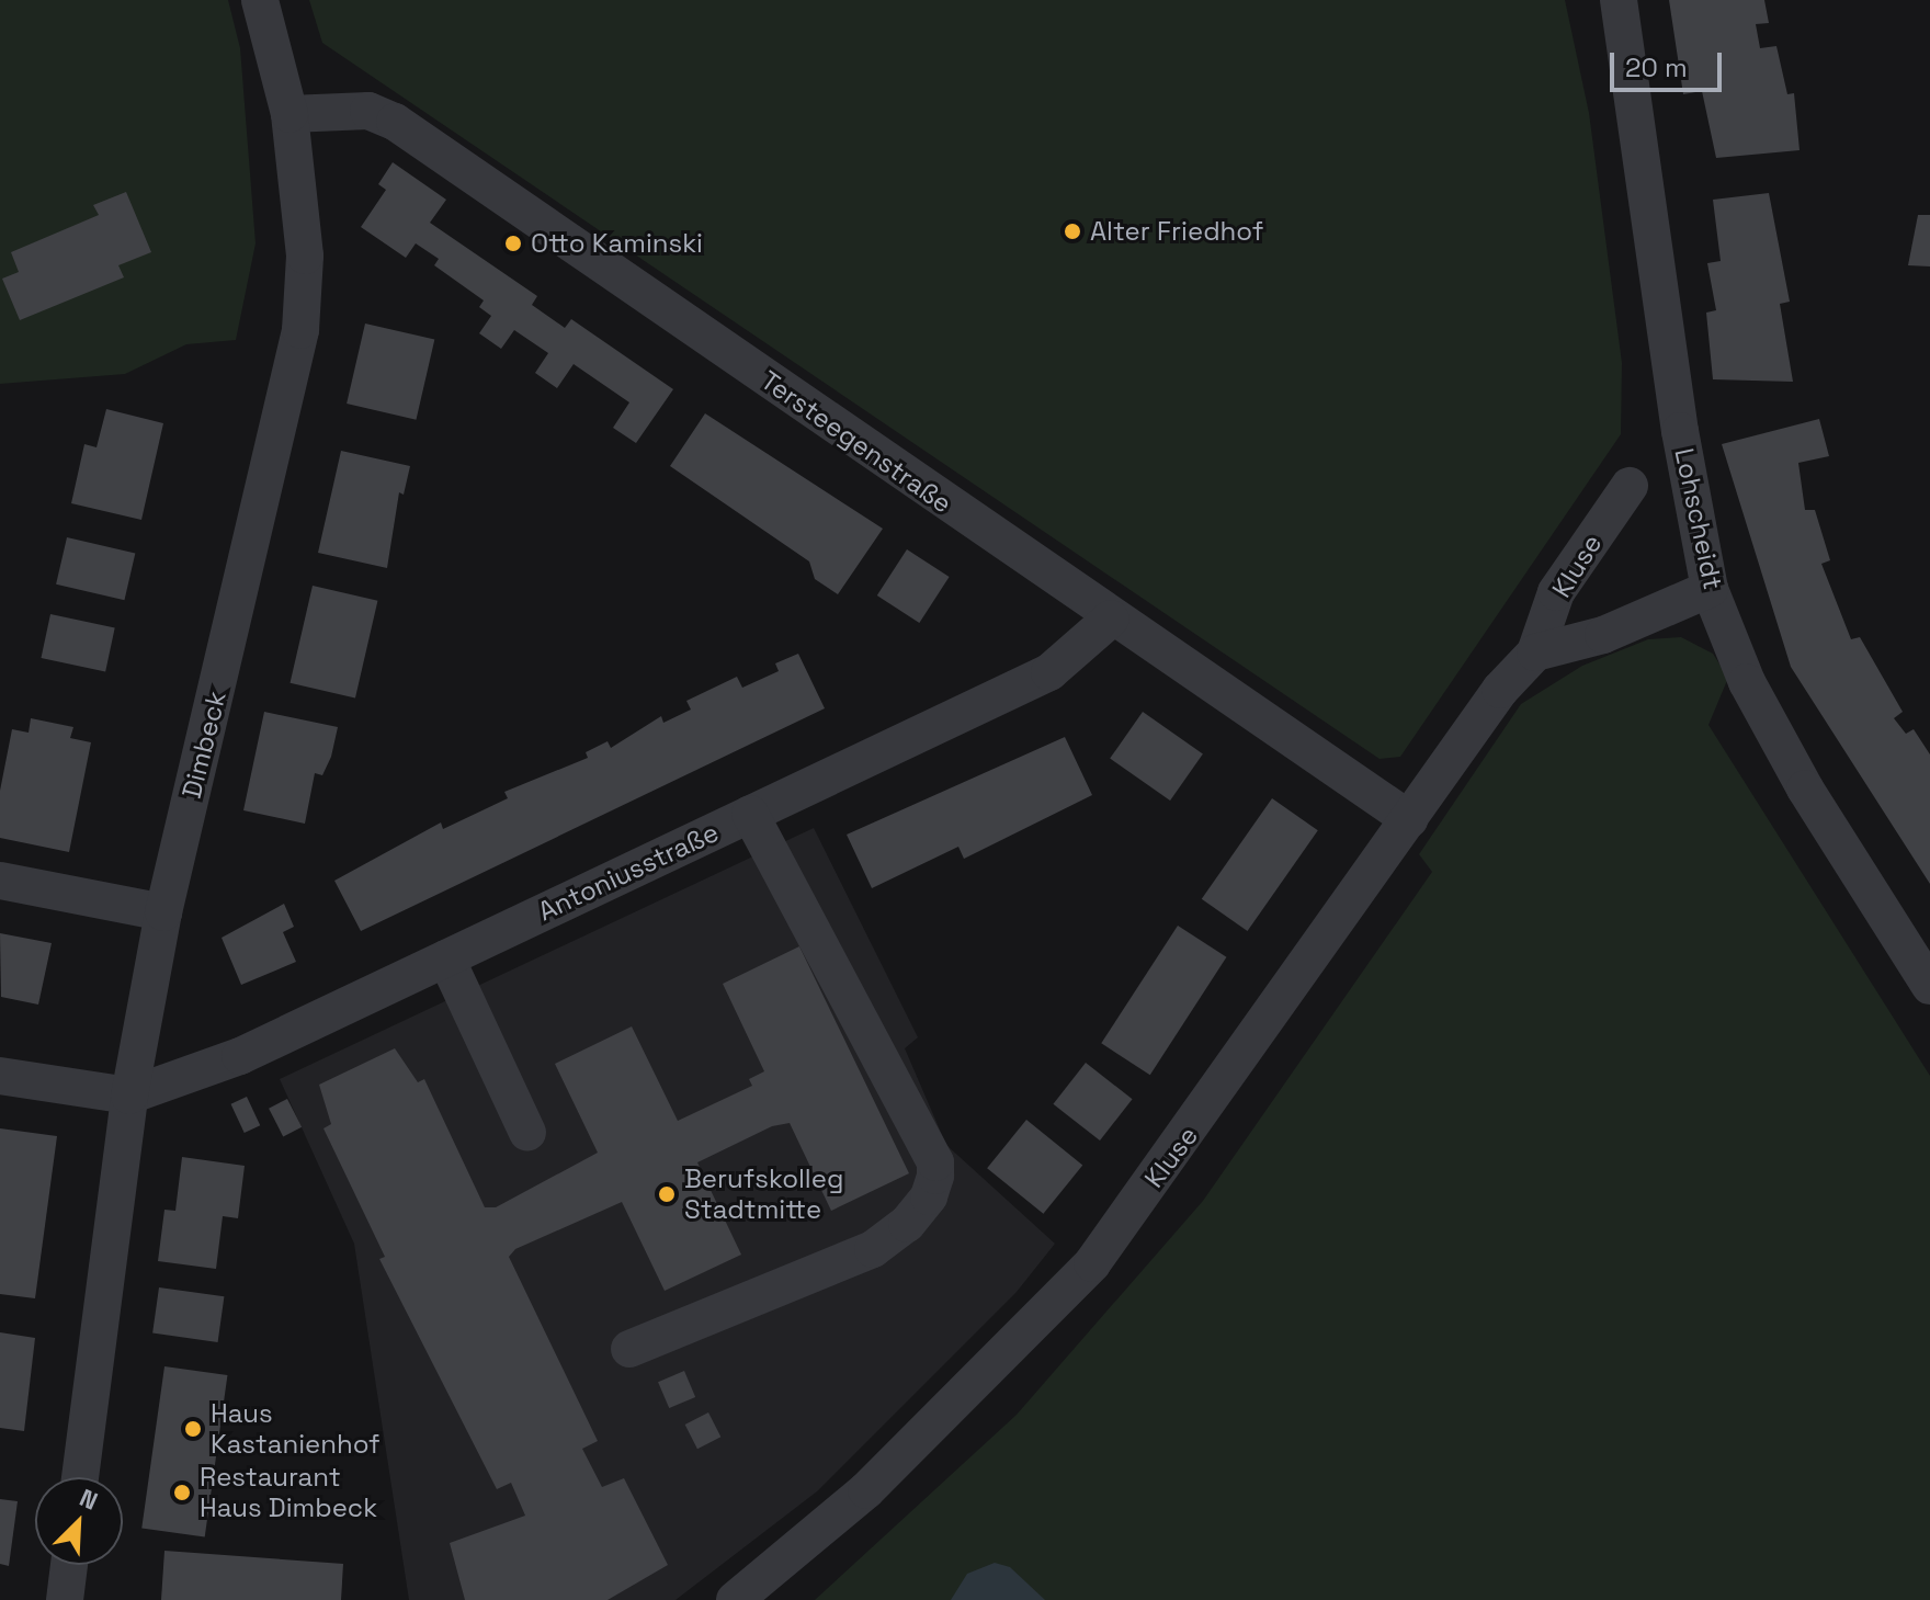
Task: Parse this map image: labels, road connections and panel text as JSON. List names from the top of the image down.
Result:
{
  "streets": {
    "street": [
      "Tersteegenstraße",
      "Lohscheidt",
      "Kluse",
      "Dimbeck",
      "Antoniusstraße"
    ]
  },
  "crossings": [
    ["Tersteegenstraße", "Kluse"],
    ["Tersteegenstraße", "Dimbeck"],
    ["Tersteegenstraße", "Antoniusstraße"],
    ["Lohscheidt", "Kluse"],
    ["Dimbeck", "Antoniusstraße"]
  ],
  "places": [
    "Alter Friedhof",
    "Otto Kaminski",
    "Berufskolleg Stadtmitte",
    "Haus Kastanienhof",
    "Restaurant Haus Dimbeck"
  ],
  "scale_bar": "20 m",
  "north": "top right"
}
